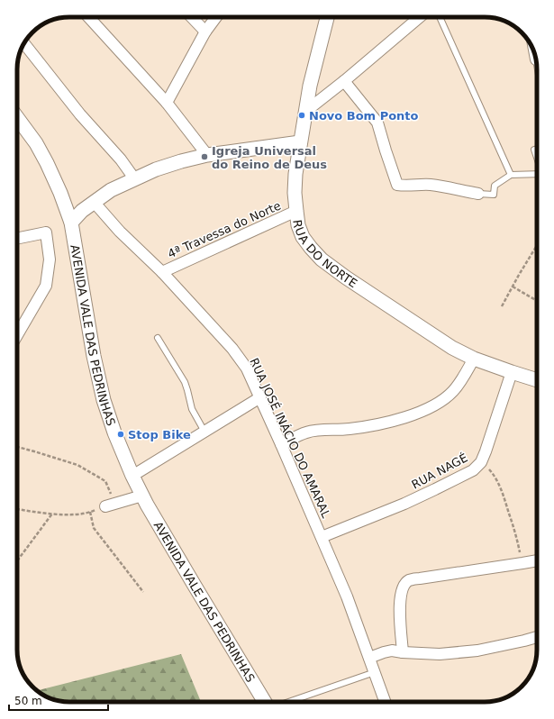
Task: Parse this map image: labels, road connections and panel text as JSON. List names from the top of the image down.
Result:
{
  "streets": {
    "street": [
      "4ª Travessa do Norte",
      "RUA DO NORTE",
      "AVENIDA VALE DAS PEDRINHAS",
      "RUA JOSÉ INÁCIO DO AMARAL",
      "RUA NAGÉ"
    ]
  },
  "crossings": [
    ["4ª Travessa do Norte", "RUA DO NORTE"],
    ["4ª Travessa do Norte", "RUA JOSÉ INÁCIO DO AMARAL"],
    ["RUA DO NORTE", "RUA NAGÉ"],
    ["RUA JOSÉ INÁCIO DO AMARAL", "RUA NAGÉ"]
  ],
  "places": ["Novo Bom Ponto", "Igreja Universal do Reino de Deus", "Stop Bike"],
  "scale_bar": "50 m"
}
